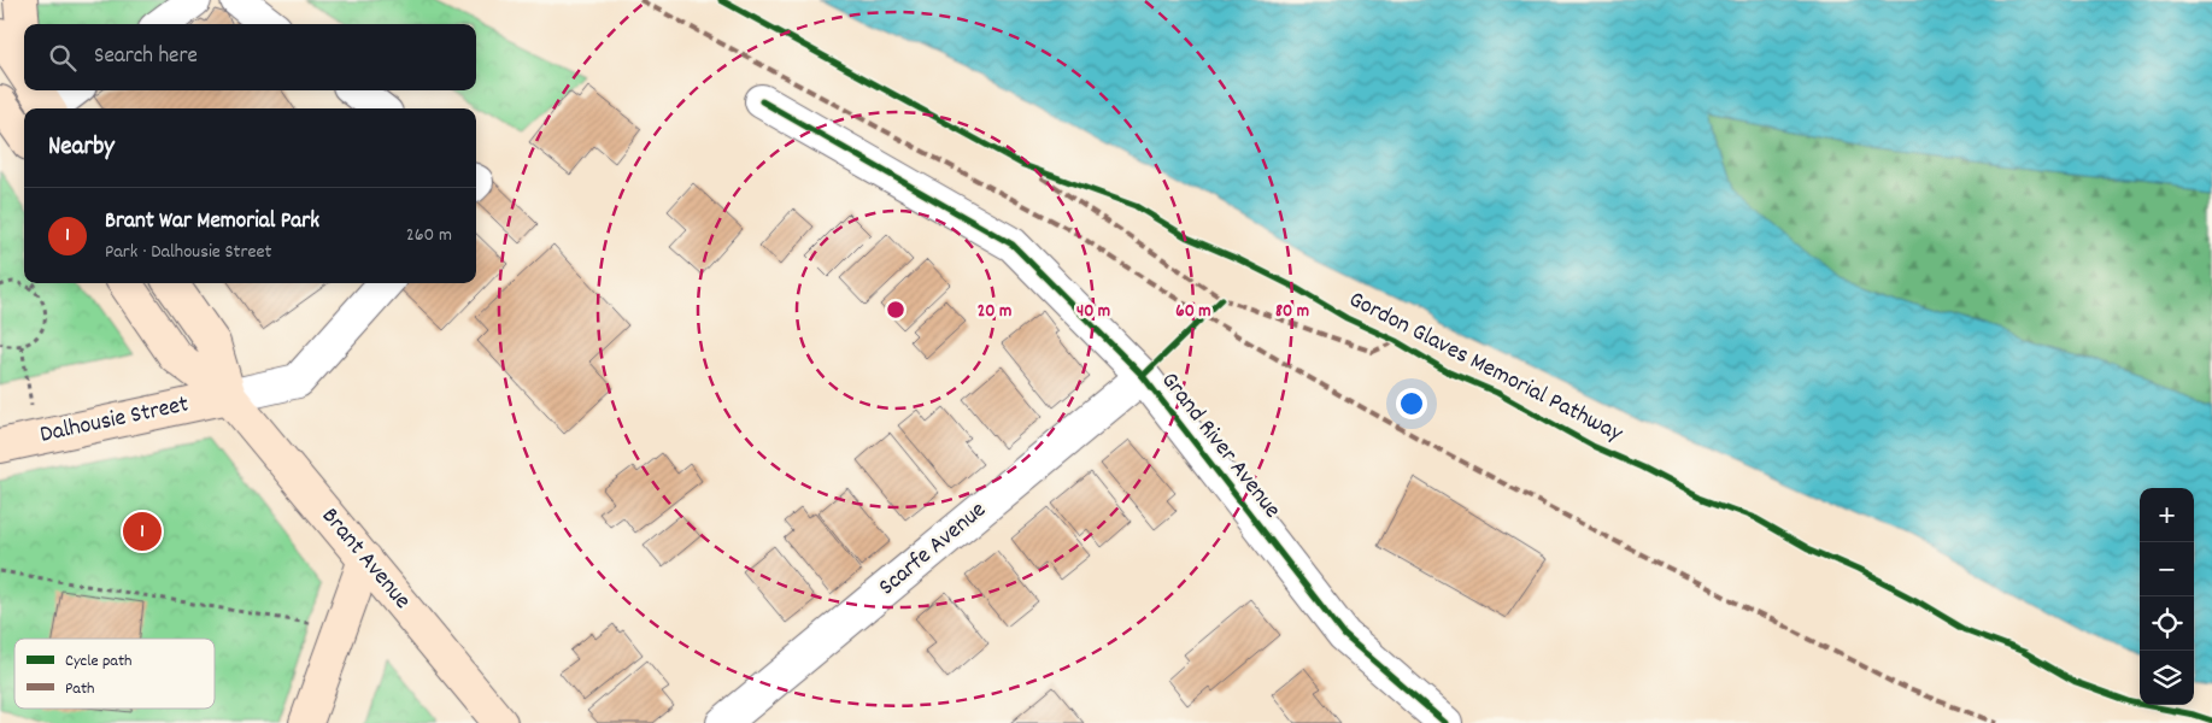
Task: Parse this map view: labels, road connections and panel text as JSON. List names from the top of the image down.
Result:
{
  "streets": {
    "main road": ["Dalhousie Street", "Brant Avenue"],
    "street": ["Grand River Avenue", "Scarfe Avenue"],
    "cycle path": ["Gordon Glaves Memorial Pathway"]
  },
  "crossings": [
    ["Dalhousie Street", "Brant Avenue"],
    ["Grand River Avenue", "Scarfe Avenue"]
  ],
  "legend": ["Cycle path", "Path"],
  "page": {
    "search": "Search here",
    "heading": "Nearby",
    "list": [
      {
        "mark": "1",
        "name": "Brant War Memorial Park",
        "note": "Park · Dalhousie Street",
        "value": "260 m"
      }
    ],
    "map_buttons": ["+", "−"],
    "pins": "1"
  },
  "rings": [
    "20 m",
    "40 m",
    "60 m",
    "80 m"
  ]
}
